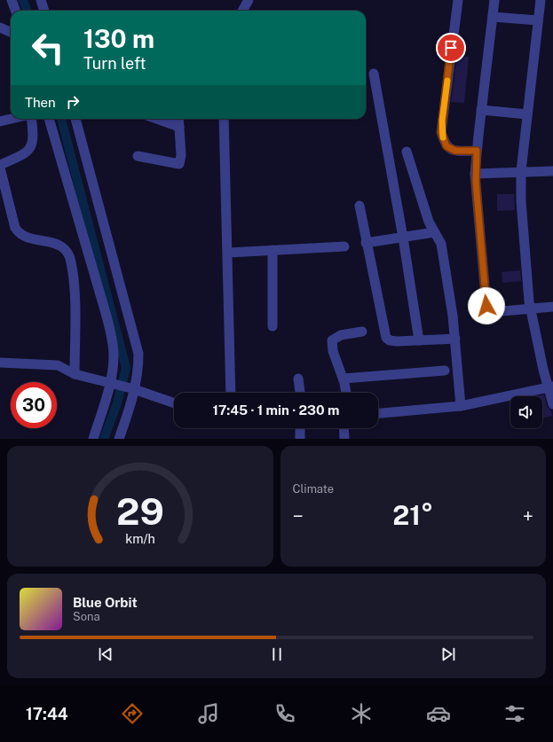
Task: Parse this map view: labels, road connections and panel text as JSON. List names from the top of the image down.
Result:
{
  "page": {
    "turn": ["130 m", "Turn left"],
    "then": "Then",
    "limit": "30",
    "trip": "17:45 · 1 min · 230 m",
    "tile": "Climate",
    "heat": ["−", "21°", "+"],
    "song": ["Blue Orbit", "Sona"],
    "tabs": "17:44",
    "gauge": ["29", "km/h"]
  }
}
